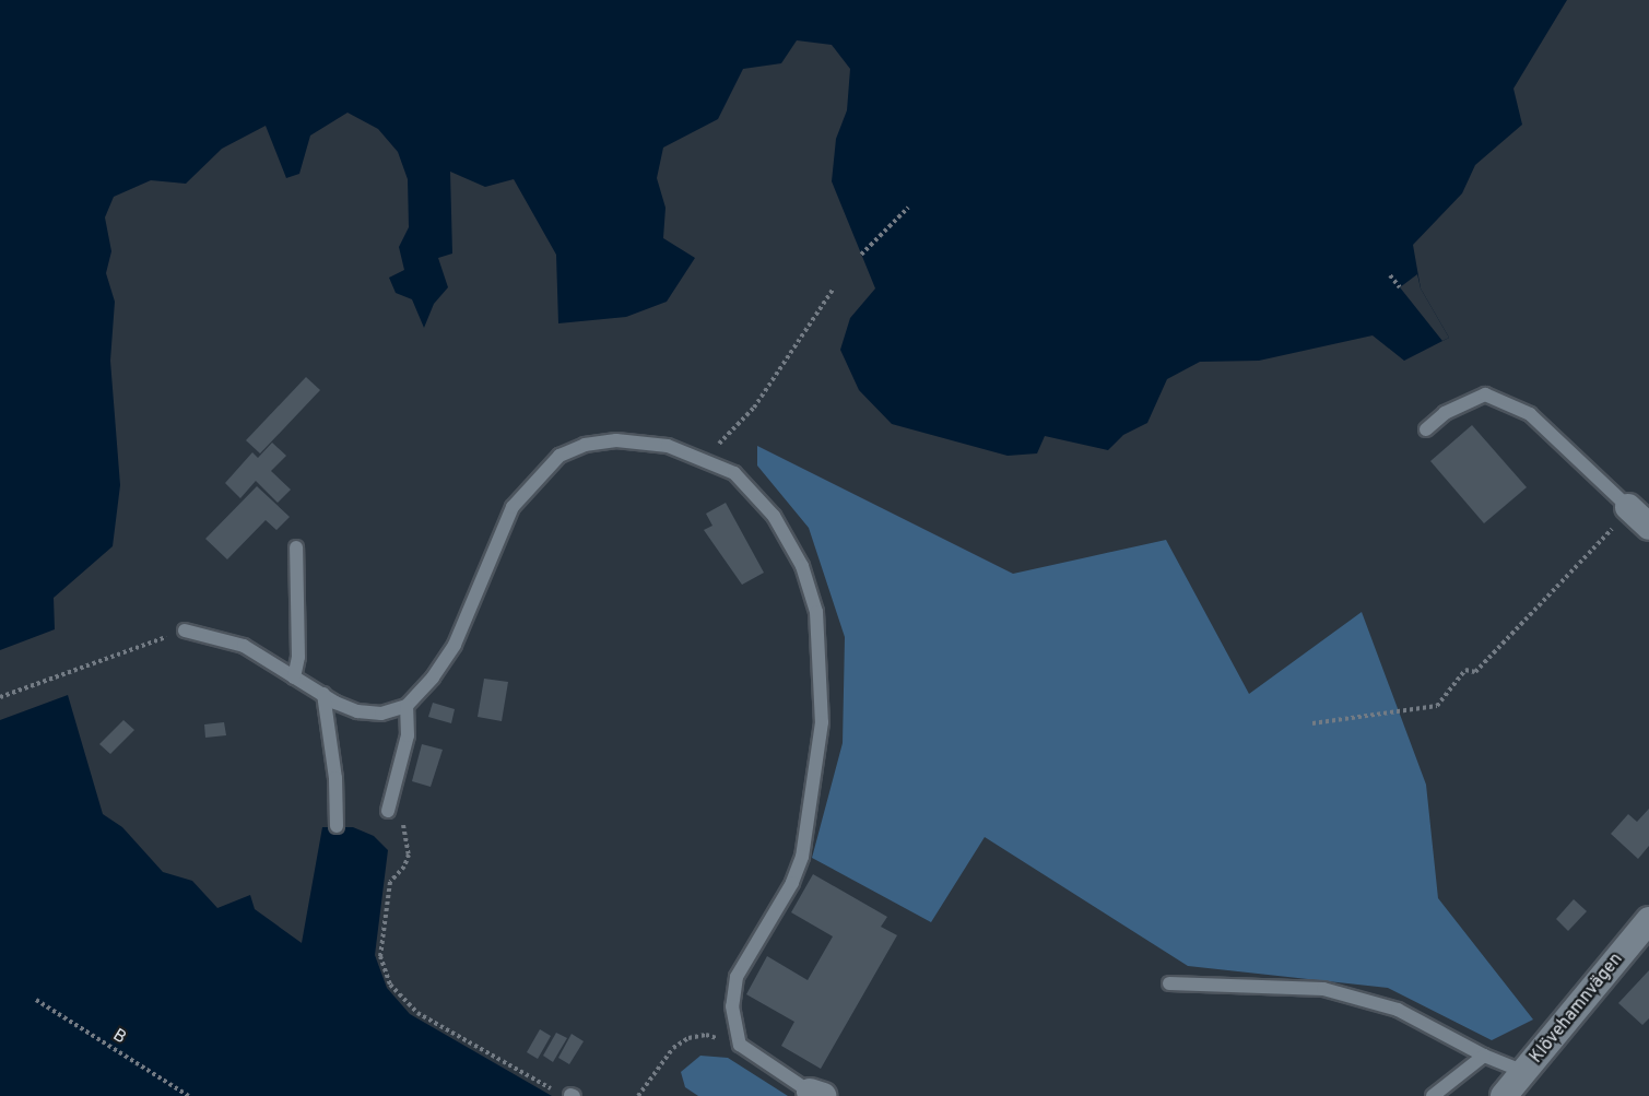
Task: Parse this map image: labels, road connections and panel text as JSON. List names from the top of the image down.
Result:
{
  "streets": {
    "street": ["Klövehamnvägen"],
    "path": ["B"]
  }
}
